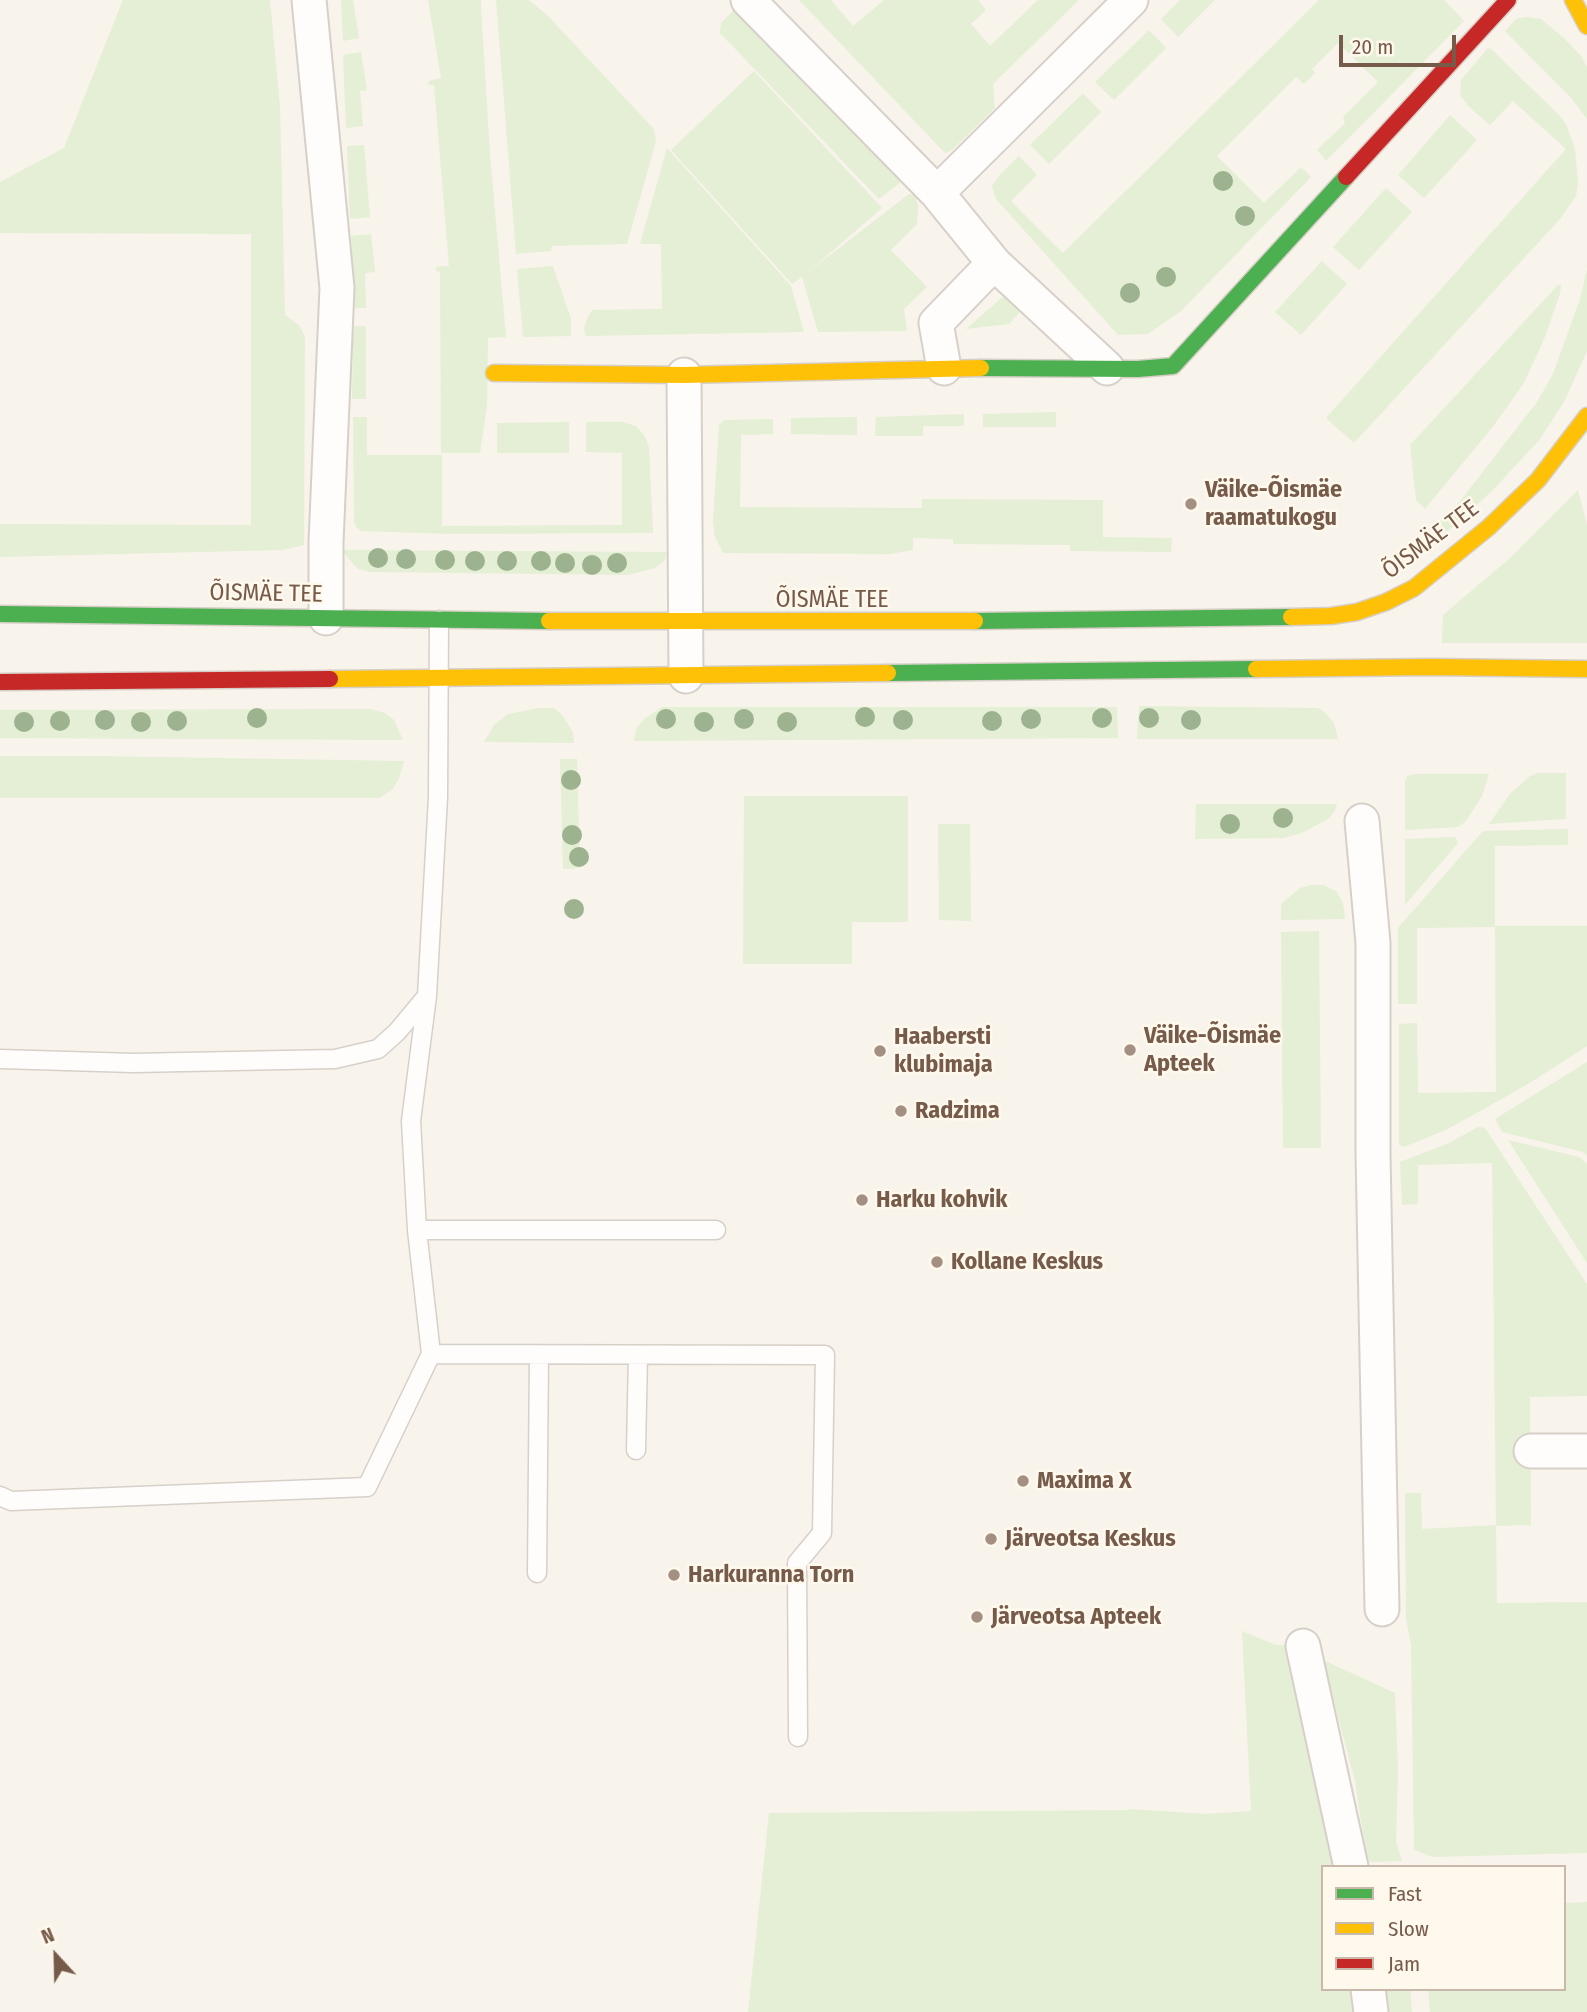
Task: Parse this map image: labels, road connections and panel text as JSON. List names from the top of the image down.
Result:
{
  "streets": {
    "main road": ["ÕISMÄE TEE"]
  },
  "places": [
    "Väike-Õismäe raamatukogu",
    "Väike-Õismäe Apteek",
    "Haabersti klubimaja",
    "Radzima",
    "Harku kohvik",
    "Kollane Keskus",
    "Maxima X",
    "Järveotsa Keskus",
    "Harkuranna Torn",
    "Järveotsa Apteek"
  ],
  "legend": ["Fast", "Slow", "Jam"],
  "scale_bar": "20 m",
  "north": "top"
}
